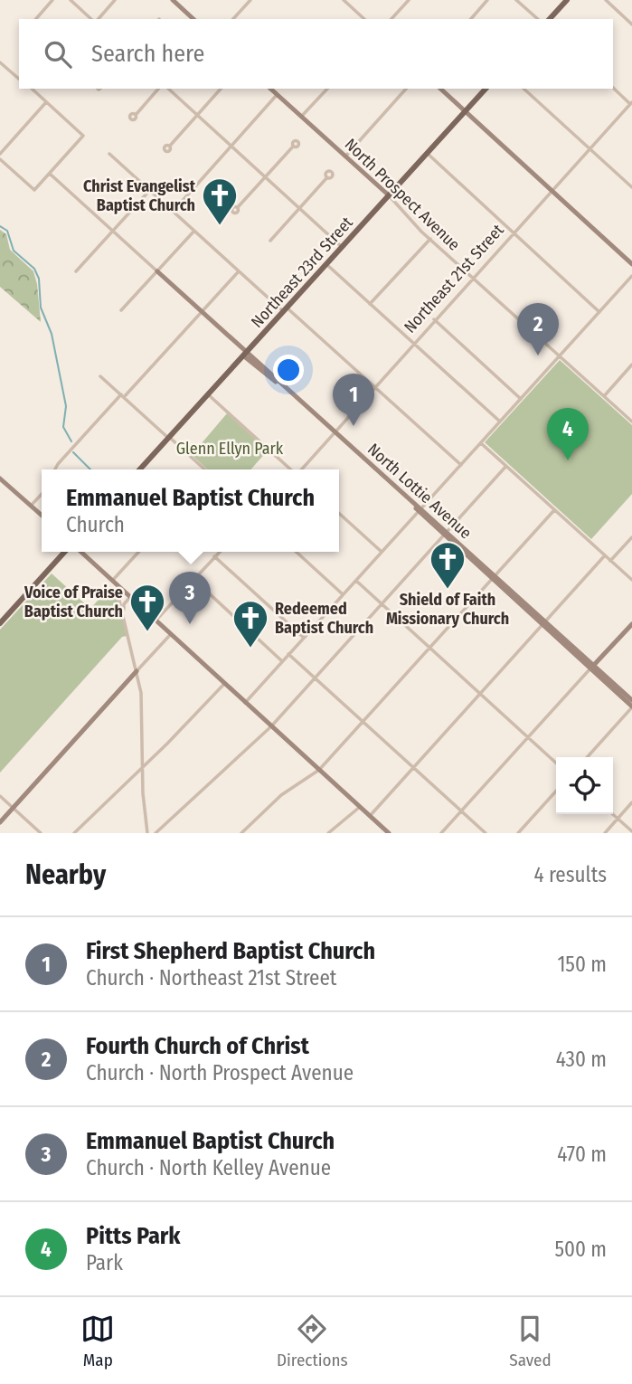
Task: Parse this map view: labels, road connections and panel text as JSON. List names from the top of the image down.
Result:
{
  "streets": {
    "main road": ["Northeast 23rd Street"],
    "street": ["North Prospect Avenue", "Northeast 21st Street", "North Lottie Avenue"]
  },
  "crossings": [
    ["North Prospect Avenue", "Northeast 23rd Street"],
    ["North Prospect Avenue", "Northeast 21st Street"],
    ["Northeast 23rd Street", "North Lottie Avenue"],
    ["Northeast 21st Street", "North Lottie Avenue"]
  ],
  "parks": ["Glenn Ellyn Park"],
  "places": {
    "church": [
      "Christ Evangelist Baptist Church",
      "Shield of Faith Missionary Church",
      "Voice of Praise Baptist Church",
      "Redeemed Baptist Church"
    ]
  },
  "page": {
    "search": "Search here",
    "pins": [
      "2",
      "1",
      "4",
      "3"
    ],
    "popup": ["Emmanuel Baptist Church", "Church"],
    "heading": ["Nearby", "4 results"],
    "list": [
      {
        "mark": "1",
        "name": "First Shepherd Baptist Church",
        "note": "Church · Northeast 21st Street",
        "value": "150 m"
      },
      {
        "mark": "2",
        "name": "Fourth Church of Christ",
        "note": "Church · North Prospect Avenue",
        "value": "430 m"
      },
      {
        "mark": "3",
        "name": "Emmanuel Baptist Church",
        "note": "Church · North Kelley Avenue",
        "value": "470 m"
      },
      {
        "mark": "4",
        "name": "Pitts Park",
        "note": "Park",
        "value": "500 m"
      }
    ],
    "nav": ["Map", "Directions", "Saved"]
  }
}
